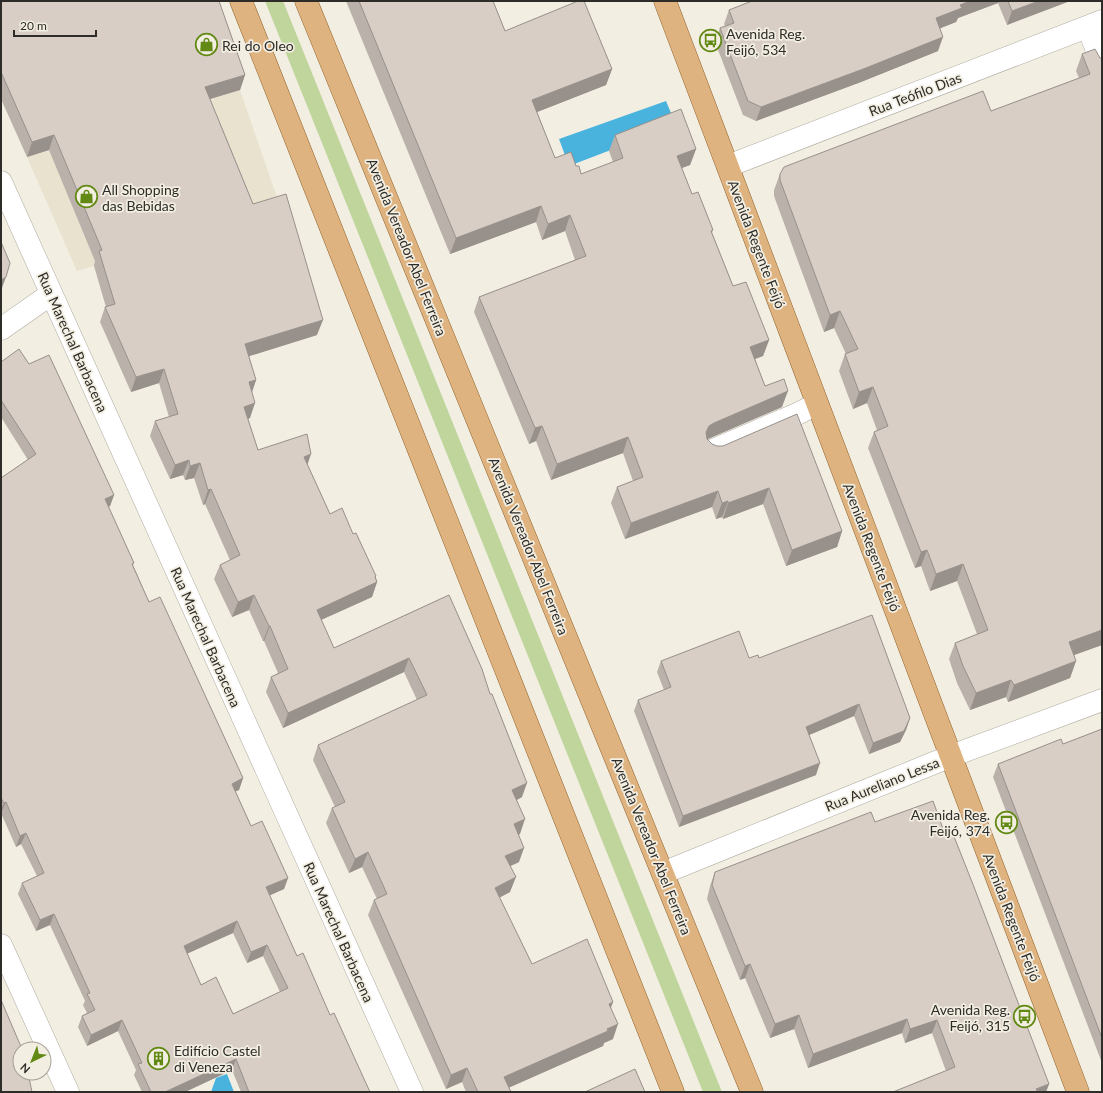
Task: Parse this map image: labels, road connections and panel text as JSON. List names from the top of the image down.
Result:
{
  "streets": {
    "main road": ["Avenida Regente Feijó", "Avenida Vereador Abel Ferreira"],
    "street": ["Rua Teófilo Dias", "Rua Marechal Barbacena", "Rua Aureliano Lessa"]
  },
  "crossings": [
    ["Rua Teófilo Dias", "Avenida Regente Feijó"],
    ["Avenida Regente Feijó", "Rua Aureliano Lessa"],
    ["Avenida Vereador Abel Ferreira", "Rua Aureliano Lessa"]
  ],
  "places": {
    "bus stop": ["Avenida Reg. Feijó, 534", "Avenida Reg. Feijó, 374", "Avenida Reg. Feijó, 315"],
    "shop": ["Rei do Oleo", "All Shopping das Bebidas"],
    "building": ["Edifício Castel di Veneza"]
  },
  "scale_bar": "20 m",
  "north": "bottom left"
}
